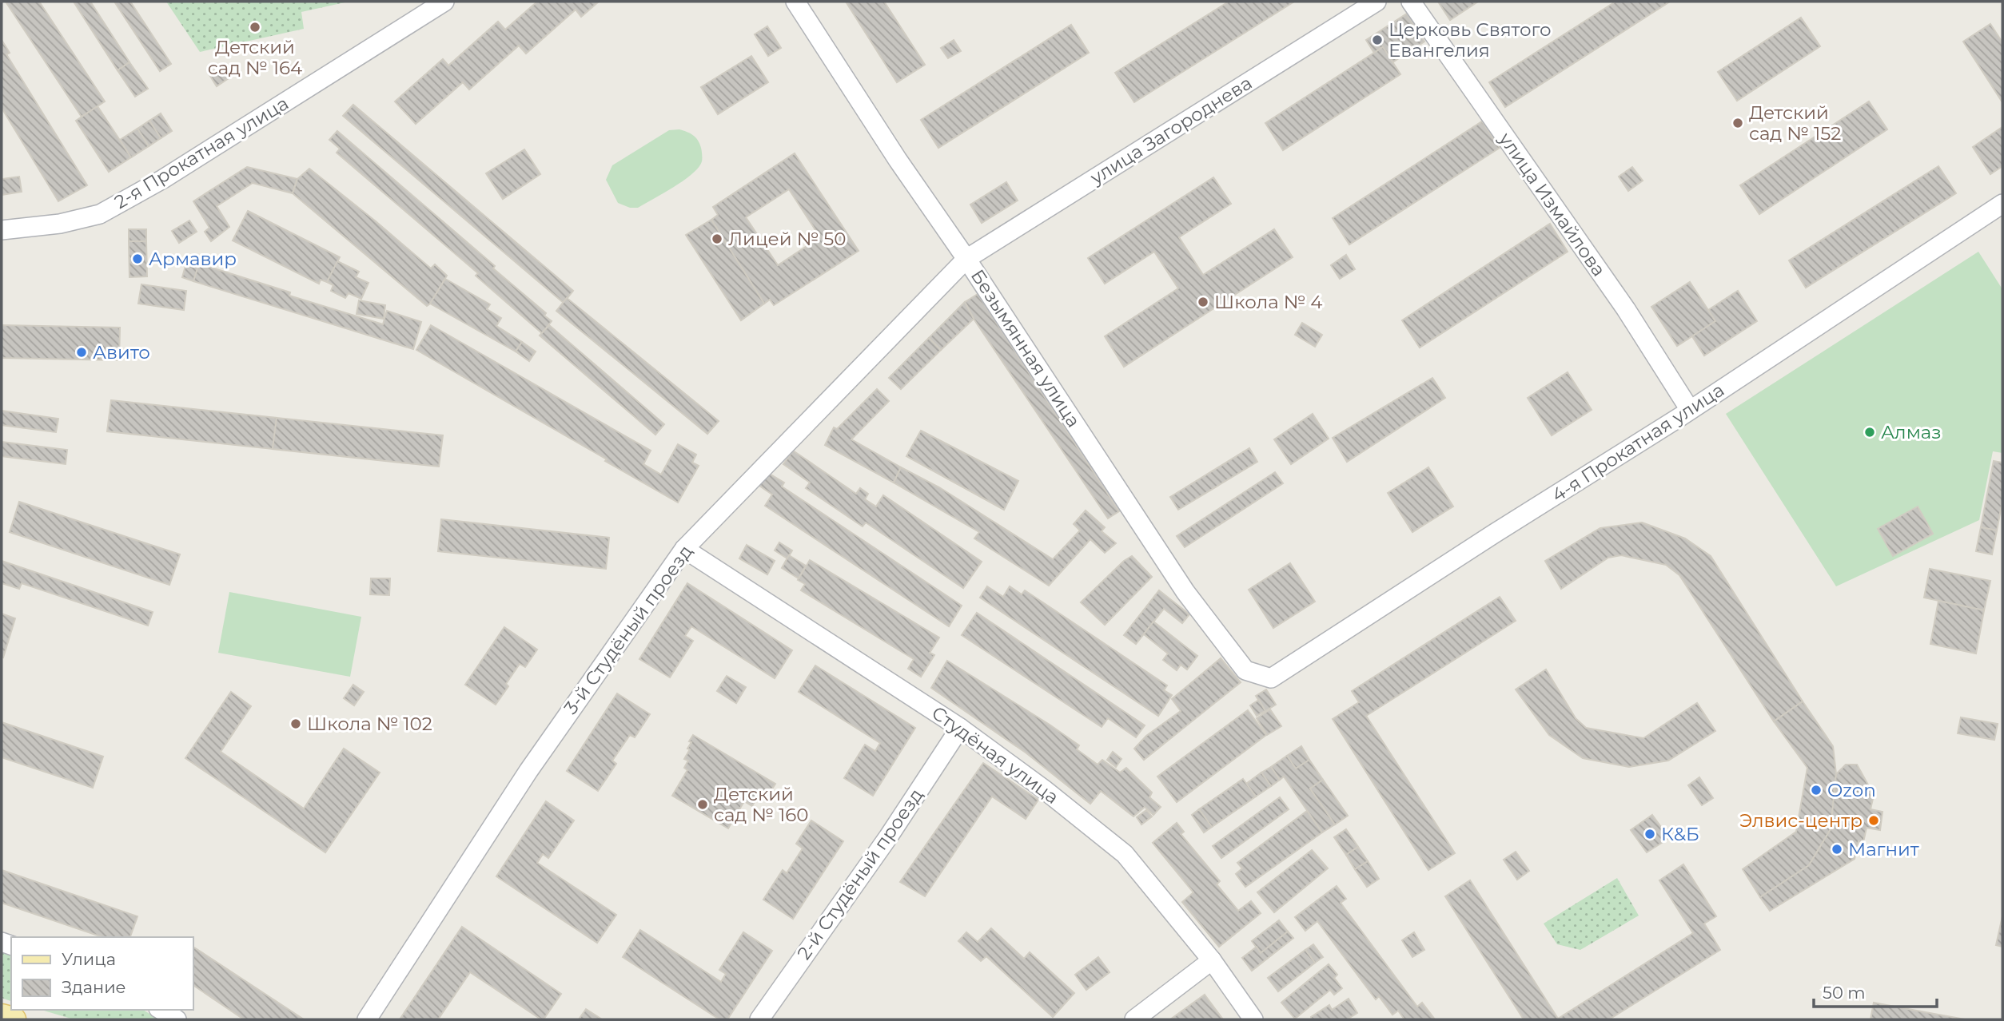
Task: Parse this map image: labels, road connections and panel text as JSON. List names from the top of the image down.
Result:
{
  "streets": {
    "street": [
      "улица Загороднева",
      "2-я Прокатная улица",
      "улица Измайлова",
      "Безымянная улица",
      "4-я Прокатная улица",
      "3-й Студёный проезд",
      "Студёная улица",
      "2-й Студёный проезд"
    ]
  },
  "crossings": [
    ["улица Загороднева", "Безымянная улица"],
    ["улица Загороднева", "3-й Студёный проезд"],
    ["улица Измайлова", "4-я Прокатная улица"],
    ["Безымянная улица", "4-я Прокатная улица"],
    ["Безымянная улица", "3-й Студёный проезд"],
    ["3-й Студёный проезд", "Студёная улица"],
    ["Студёная улица", "2-й Студёный проезд"]
  ],
  "places": [
    "Детский сад № 164",
    "Церковь Святого Евангелия",
    "Детский сад № 152",
    "Лицей № 50",
    "Армавир",
    "Школа № 4",
    "Авито",
    "Алмаз",
    "Школа № 102",
    "Ozon",
    "Детский сад № 160",
    "Элвис-центр",
    "К&Б",
    "Магнит"
  ],
  "legend": ["Улица", "Здание"],
  "scale_bar": "50 m"
}
